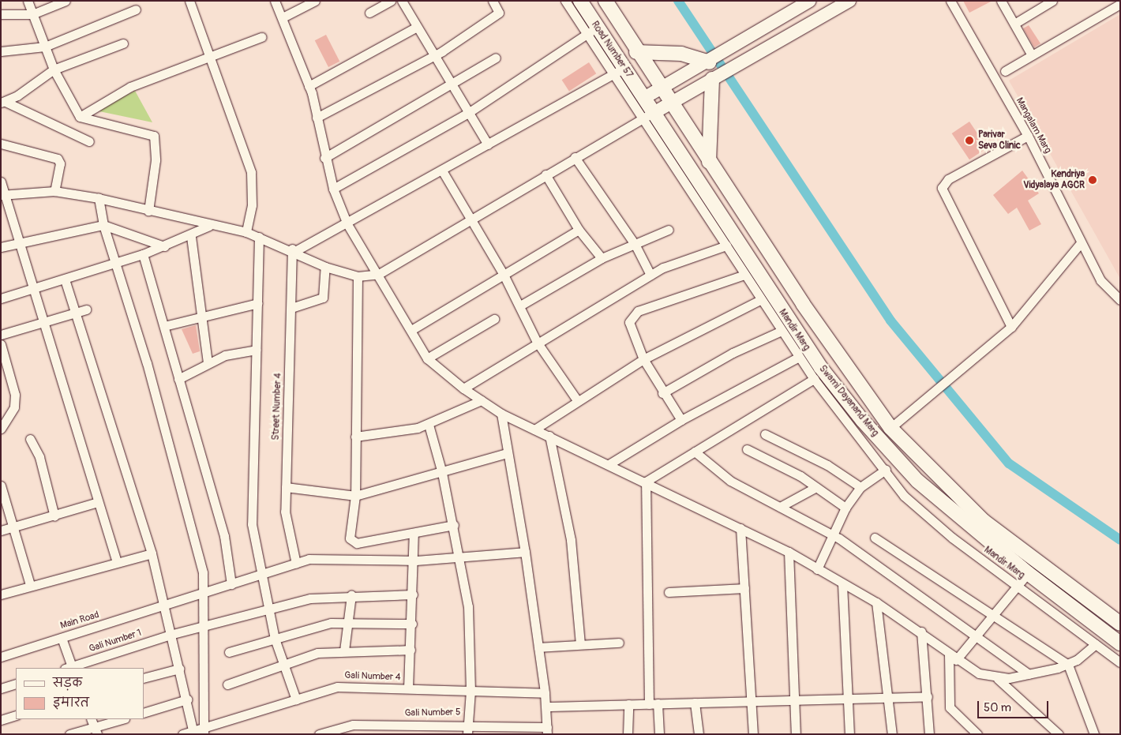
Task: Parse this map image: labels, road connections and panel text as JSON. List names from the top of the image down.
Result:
{
  "streets": {
    "main road": ["Road Number 57", "Swami Dayanand Marg"],
    "street": [
      "Mangalam Marg",
      "Mandir Marg",
      "Street Number 4",
      "Main Road",
      "Gali Number 1",
      "Gali Number 4",
      "Gali Number 5"
    ]
  },
  "crossings": [
    ["Road Number 57", "Mandir Marg"],
    ["Road Number 57", "Swami Dayanand Marg"],
    ["Mandir Marg", "Swami Dayanand Marg"],
    ["Street Number 4", "Main Road"]
  ],
  "places": ["Parivar Seva Clinic", "Kendriya Vidyalaya AGCR"],
  "legend": ["सड़क", "इमारत"],
  "scale_bar": "50 m"
}
